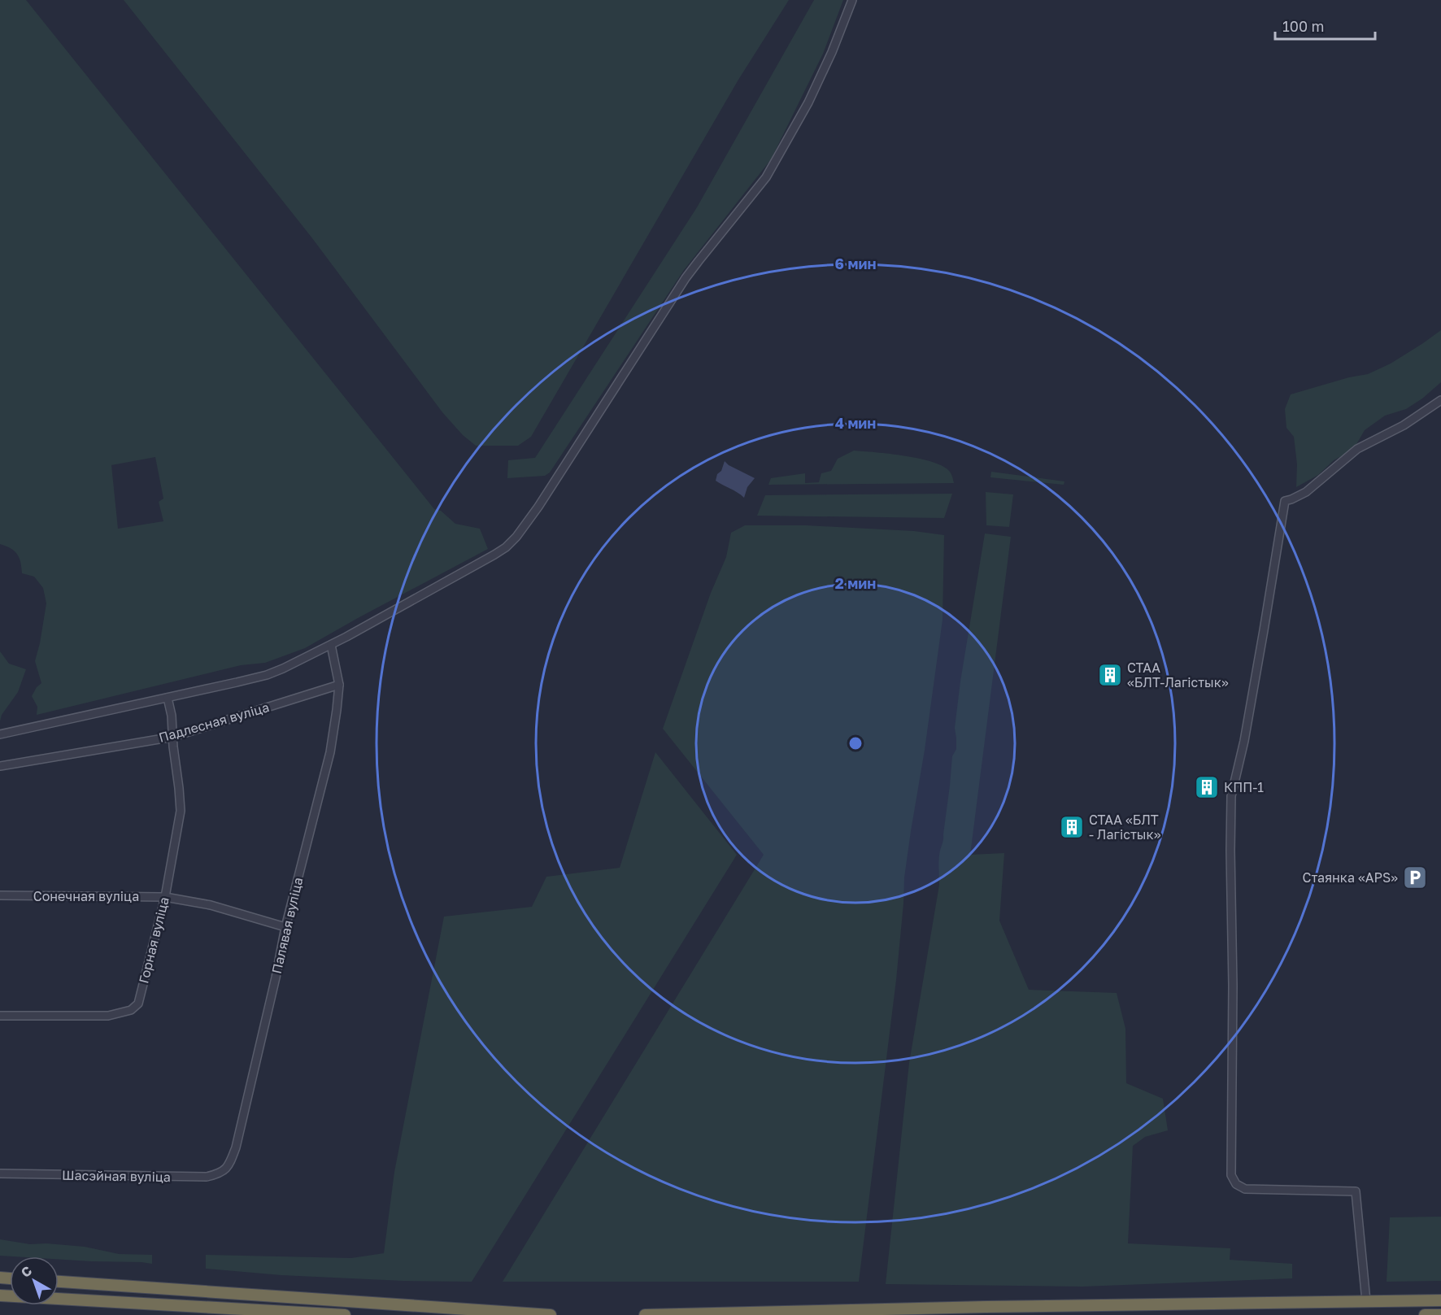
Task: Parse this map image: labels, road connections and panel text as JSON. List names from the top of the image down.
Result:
{
  "streets": {
    "street": [
      "Падлесная вуліца",
      "Сонечная вуліца",
      "Палявая вуліца",
      "Горная вуліца",
      "Шасэйная вуліца"
    ]
  },
  "crossings": [
    ["Падлесная вуліца", "Палявая вуліца"],
    ["Падлесная вуліца", "Горная вуліца"],
    ["Сонечная вуліца", "Палявая вуліца"],
    ["Сонечная вуліца", "Горная вуліца"],
    ["Палявая вуліца", "Шасэйная вуліца"]
  ],
  "places": {
    "building": ["СТАА «БЛТ-Лагістык»", "КПП-1", "СТАА «БЛТ - Лагістык»"],
    "parking": ["Стаянка «APS»"]
  },
  "scale_bar": "100 m",
  "north": "top left",
  "rings": ["6 мин", "4 мин", "2 мин"]
}
